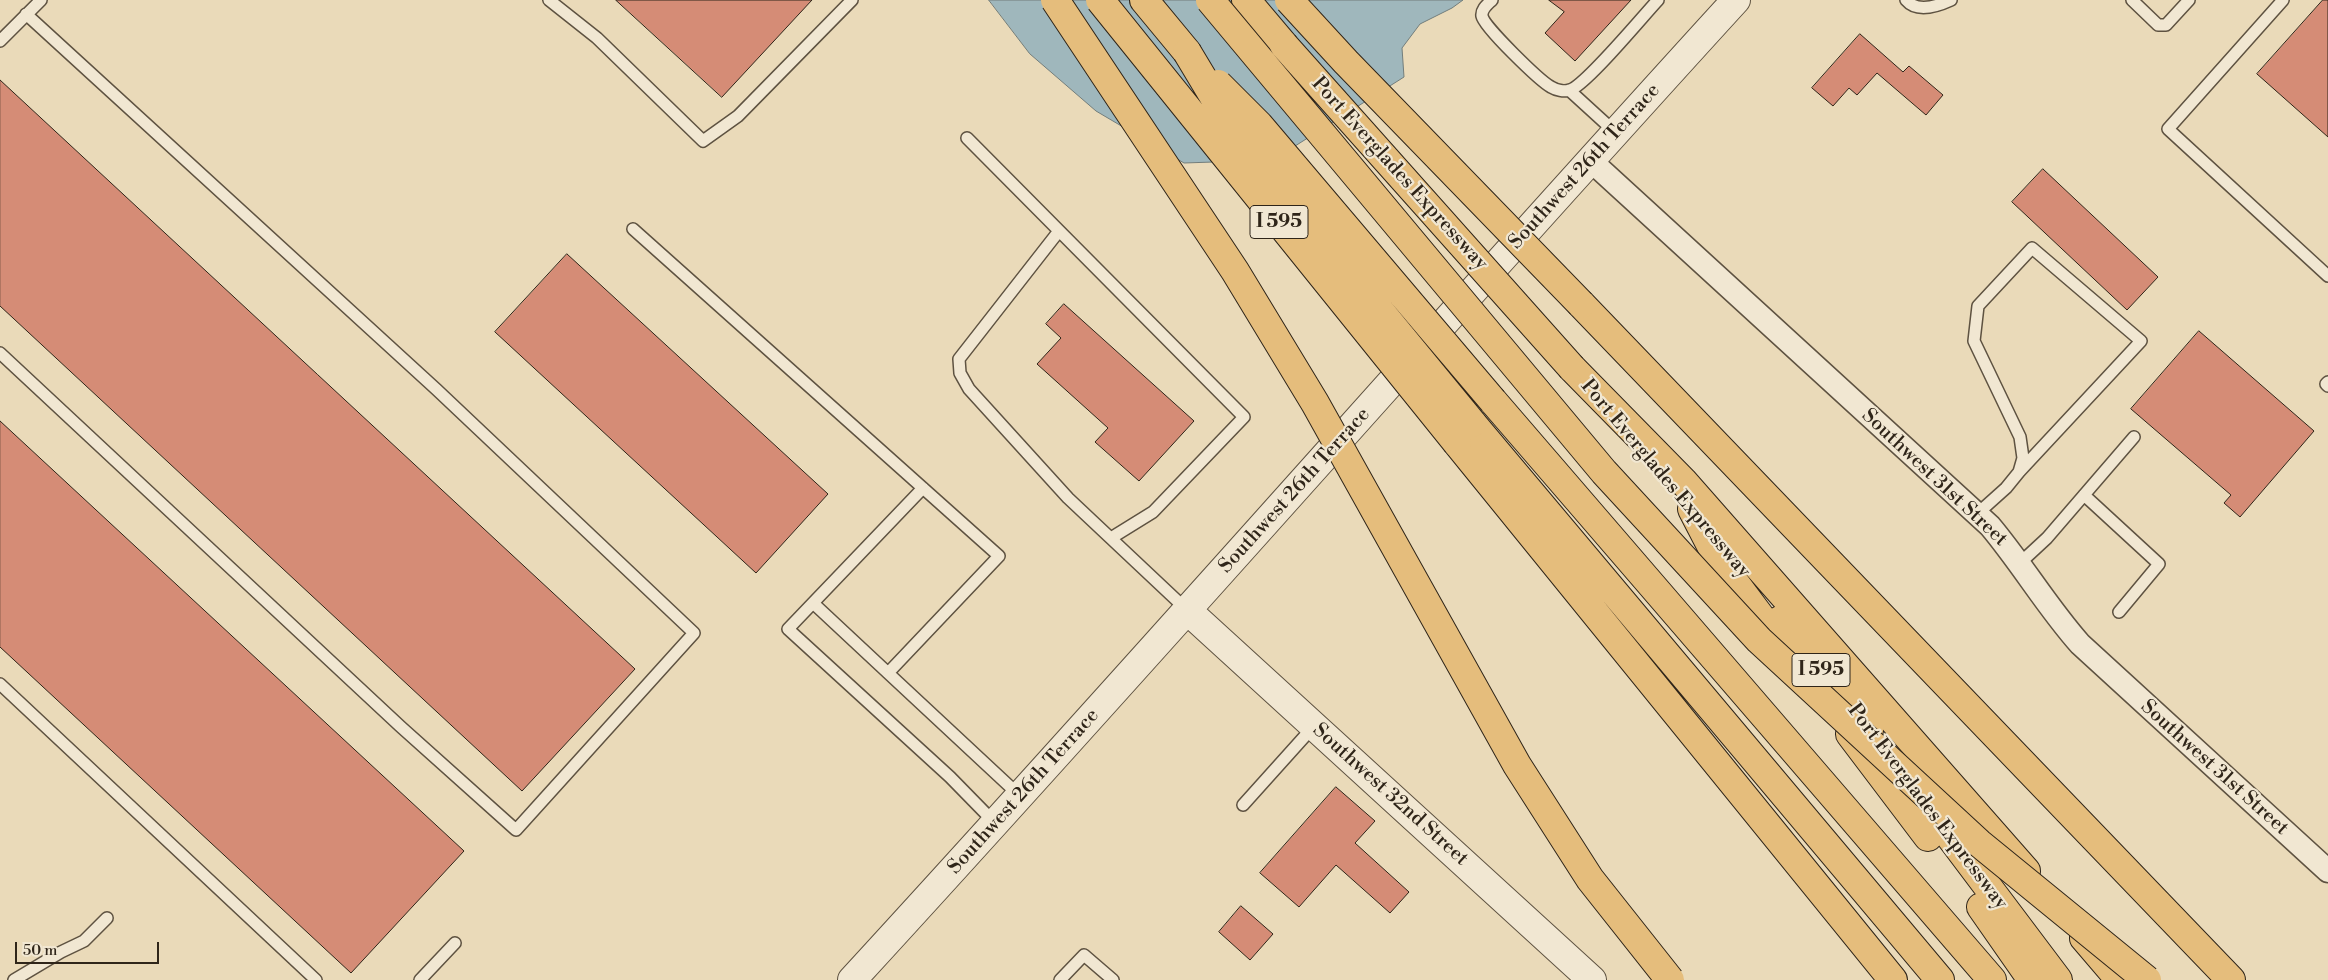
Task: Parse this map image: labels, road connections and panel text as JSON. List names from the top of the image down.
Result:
{
  "streets": {
    "highway": ["Port Everglades Expressway", "I 595"],
    "street": ["Southwest 26th Terrace", "Southwest 31st Street", "Southwest 32nd Street"]
  },
  "crossings": [
    ["Southwest 26th Terrace", "Southwest 31st Street"],
    ["Southwest 26th Terrace", "Southwest 32nd Street"]
  ],
  "scale_bar": "50 m"
}
